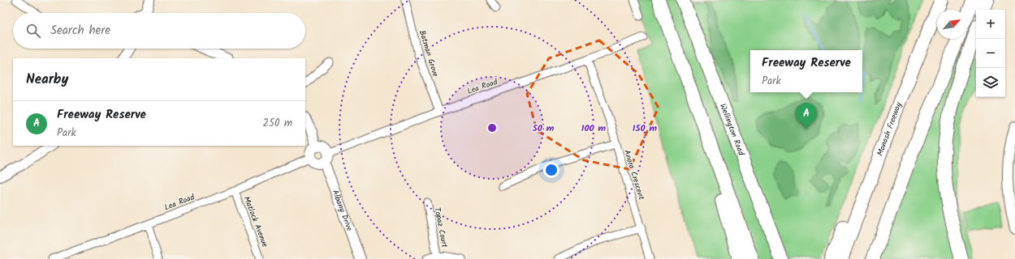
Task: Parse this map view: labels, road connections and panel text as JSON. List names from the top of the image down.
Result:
{
  "streets": {
    "highway": ["Monash Freeway", "Wellington Road"],
    "street": [
      "Batman Grove",
      "Lea Road",
      "Anora Crescent",
      "Albany Drive",
      "Matlock Avenue",
      "Topaz Court"
    ]
  },
  "crossings": [
    ["Batman Grove", "Lea Road"],
    ["Lea Road", "Anora Crescent"],
    ["Lea Road", "Albany Drive"],
    ["Lea Road", "Matlock Avenue"]
  ],
  "north": "top right",
  "page": {
    "map_buttons": ["+", "−"],
    "search": "Search here",
    "popup": ["Freeway Reserve", "Park"],
    "heading": "Nearby",
    "list": [
      {
        "mark": "A",
        "name": "Freeway Reserve",
        "note": "Park",
        "value": "250 m"
      }
    ],
    "pins": "A"
  },
  "rings": ["50 m", "100 m", "150 m"]
}
